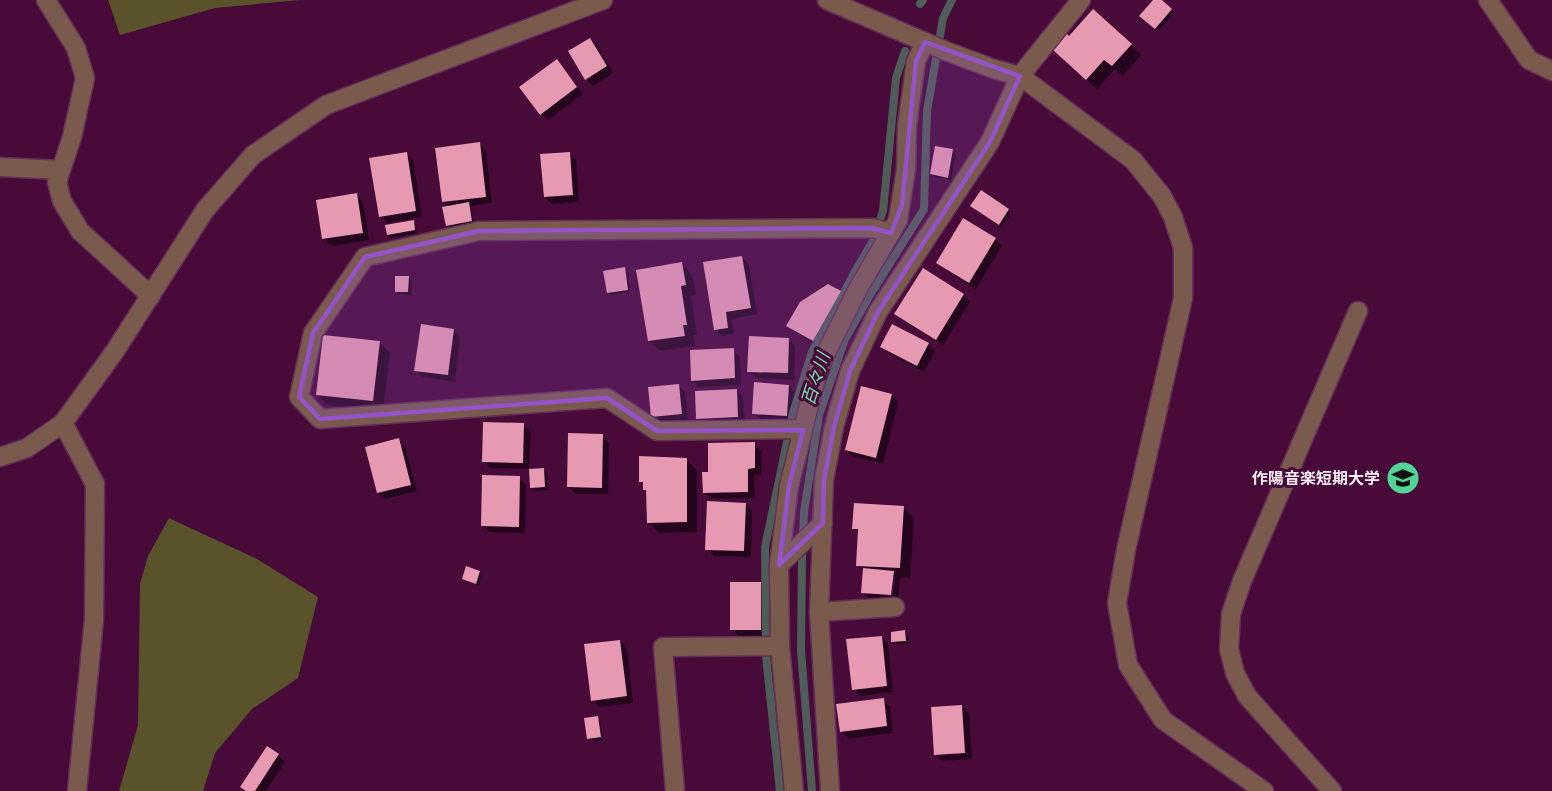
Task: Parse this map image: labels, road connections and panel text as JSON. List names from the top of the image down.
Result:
{
  "water": ["百々川"],
  "places": {
    "school or university": ["作陽音楽短期大学"]
  }
}
